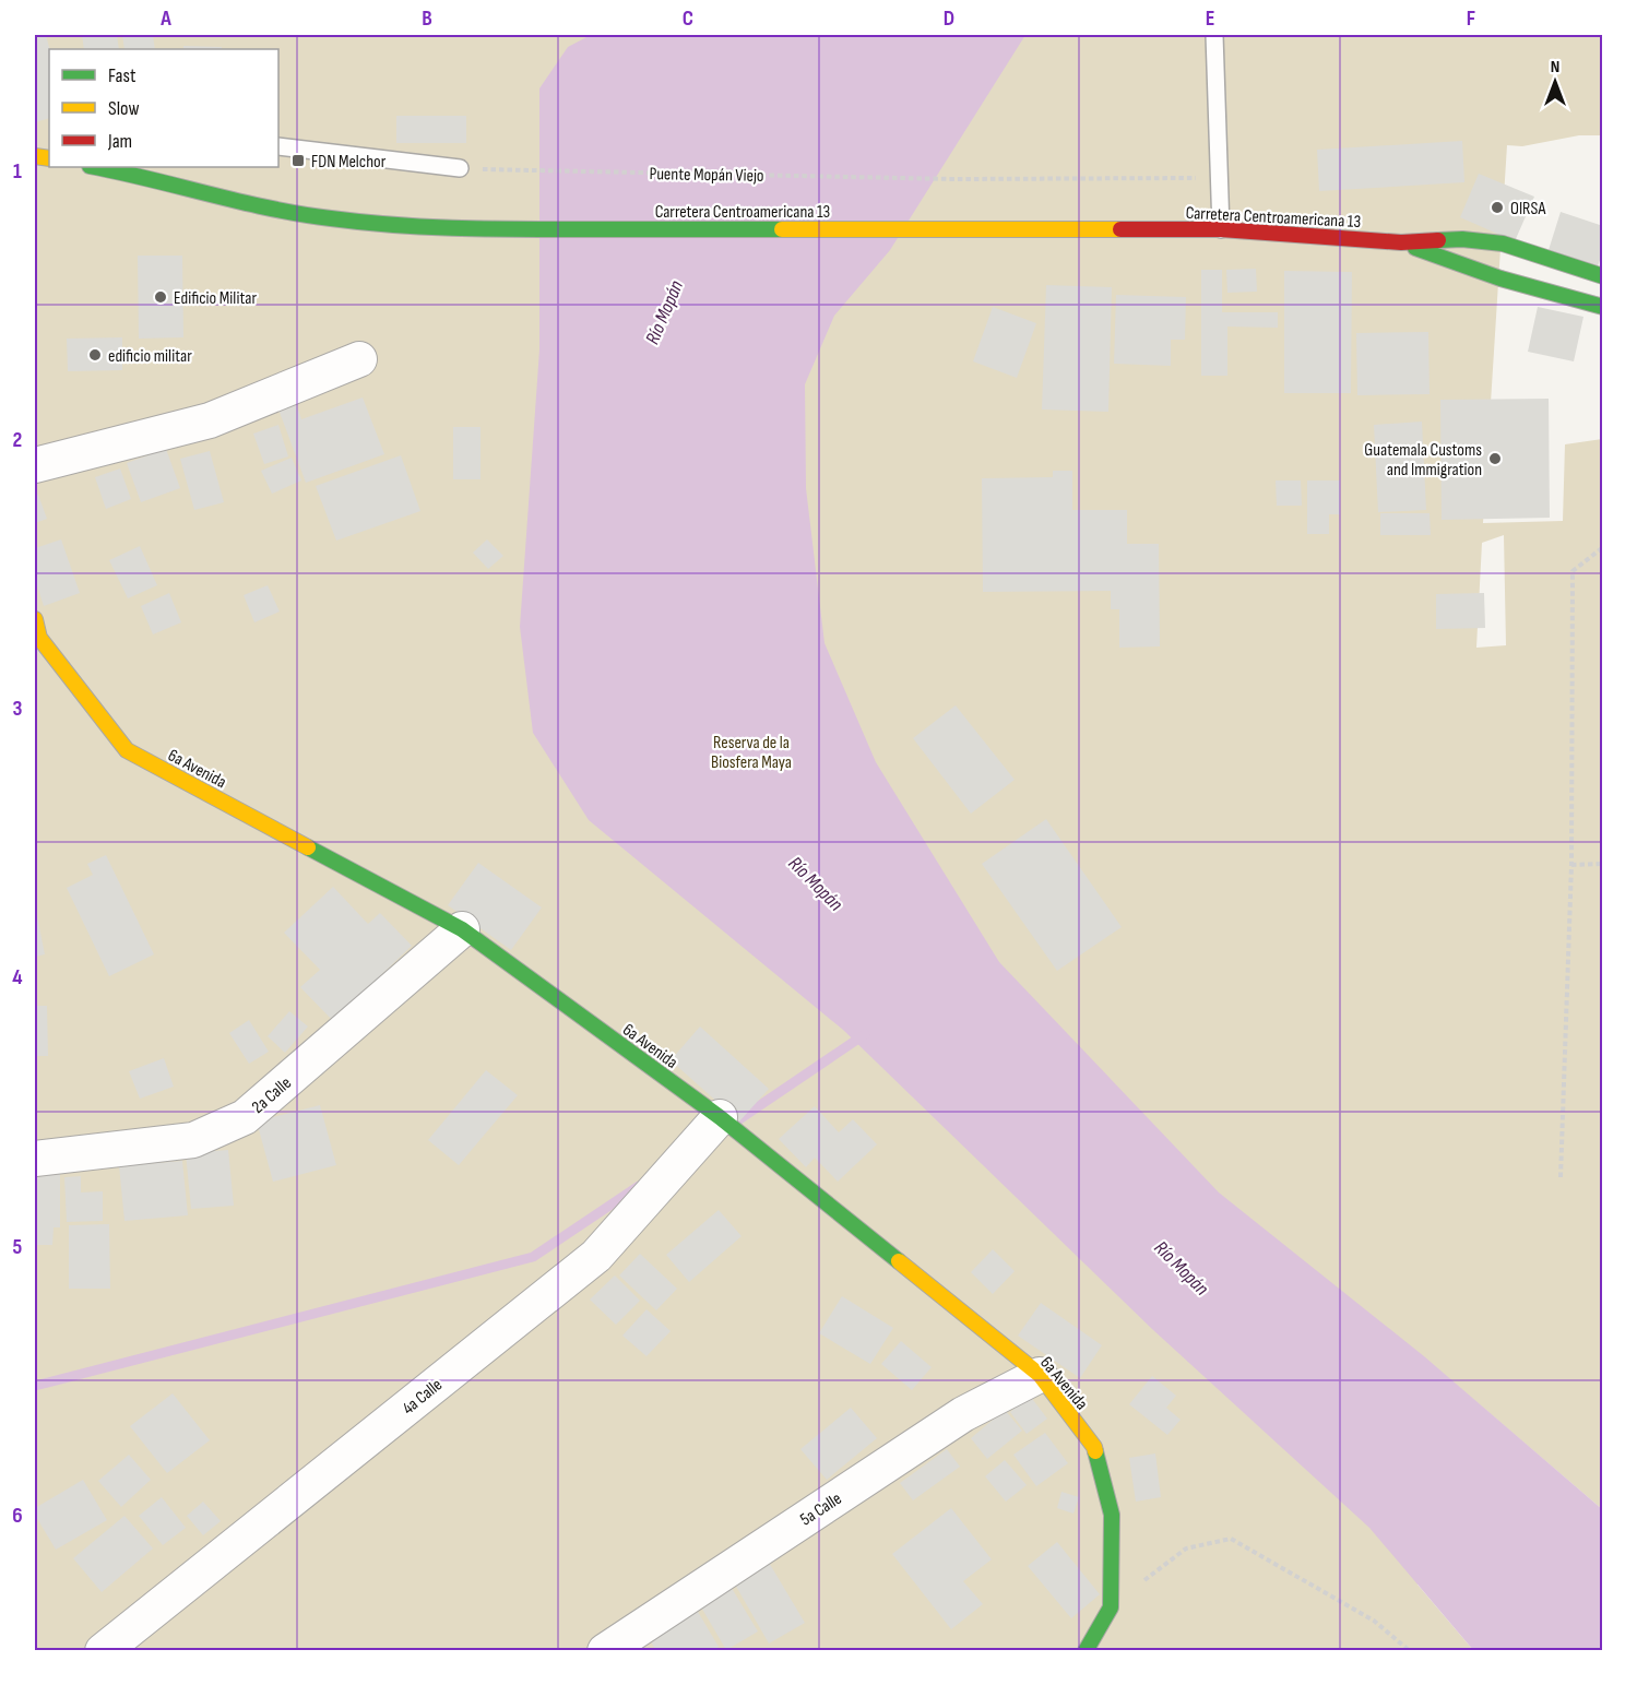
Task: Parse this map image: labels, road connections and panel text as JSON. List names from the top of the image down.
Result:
{
  "streets": {
    "main road": ["Carretera Centroamericana 13", "6a Avenida"],
    "street": ["2a Calle", "4a Calle", "5a Calle"],
    "path": ["Puente Mopán Viejo"]
  },
  "crossings": [
    ["6a Avenida", "2a Calle"],
    ["6a Avenida", "4a Calle"],
    ["6a Avenida", "5a Calle"]
  ],
  "water": ["Río Mopán"],
  "parks": ["Reserva de la Biosfera Maya"],
  "places": {
    "transit": ["FDN Melchor"],
    "other": [
      "OIRSA",
      "Edificio Militar",
      "edificio militar",
      "Guatemala Customs and Immigration"
    ]
  },
  "legend": ["Fast", "Slow", "Jam"],
  "north": "top",
  "grid": {
    "columns": [
      "A",
      "B",
      "C",
      "D",
      "E",
      "F"
    ],
    "rows": [
      "1",
      "2",
      "3",
      "4",
      "5",
      "6"
    ]
  }
}
